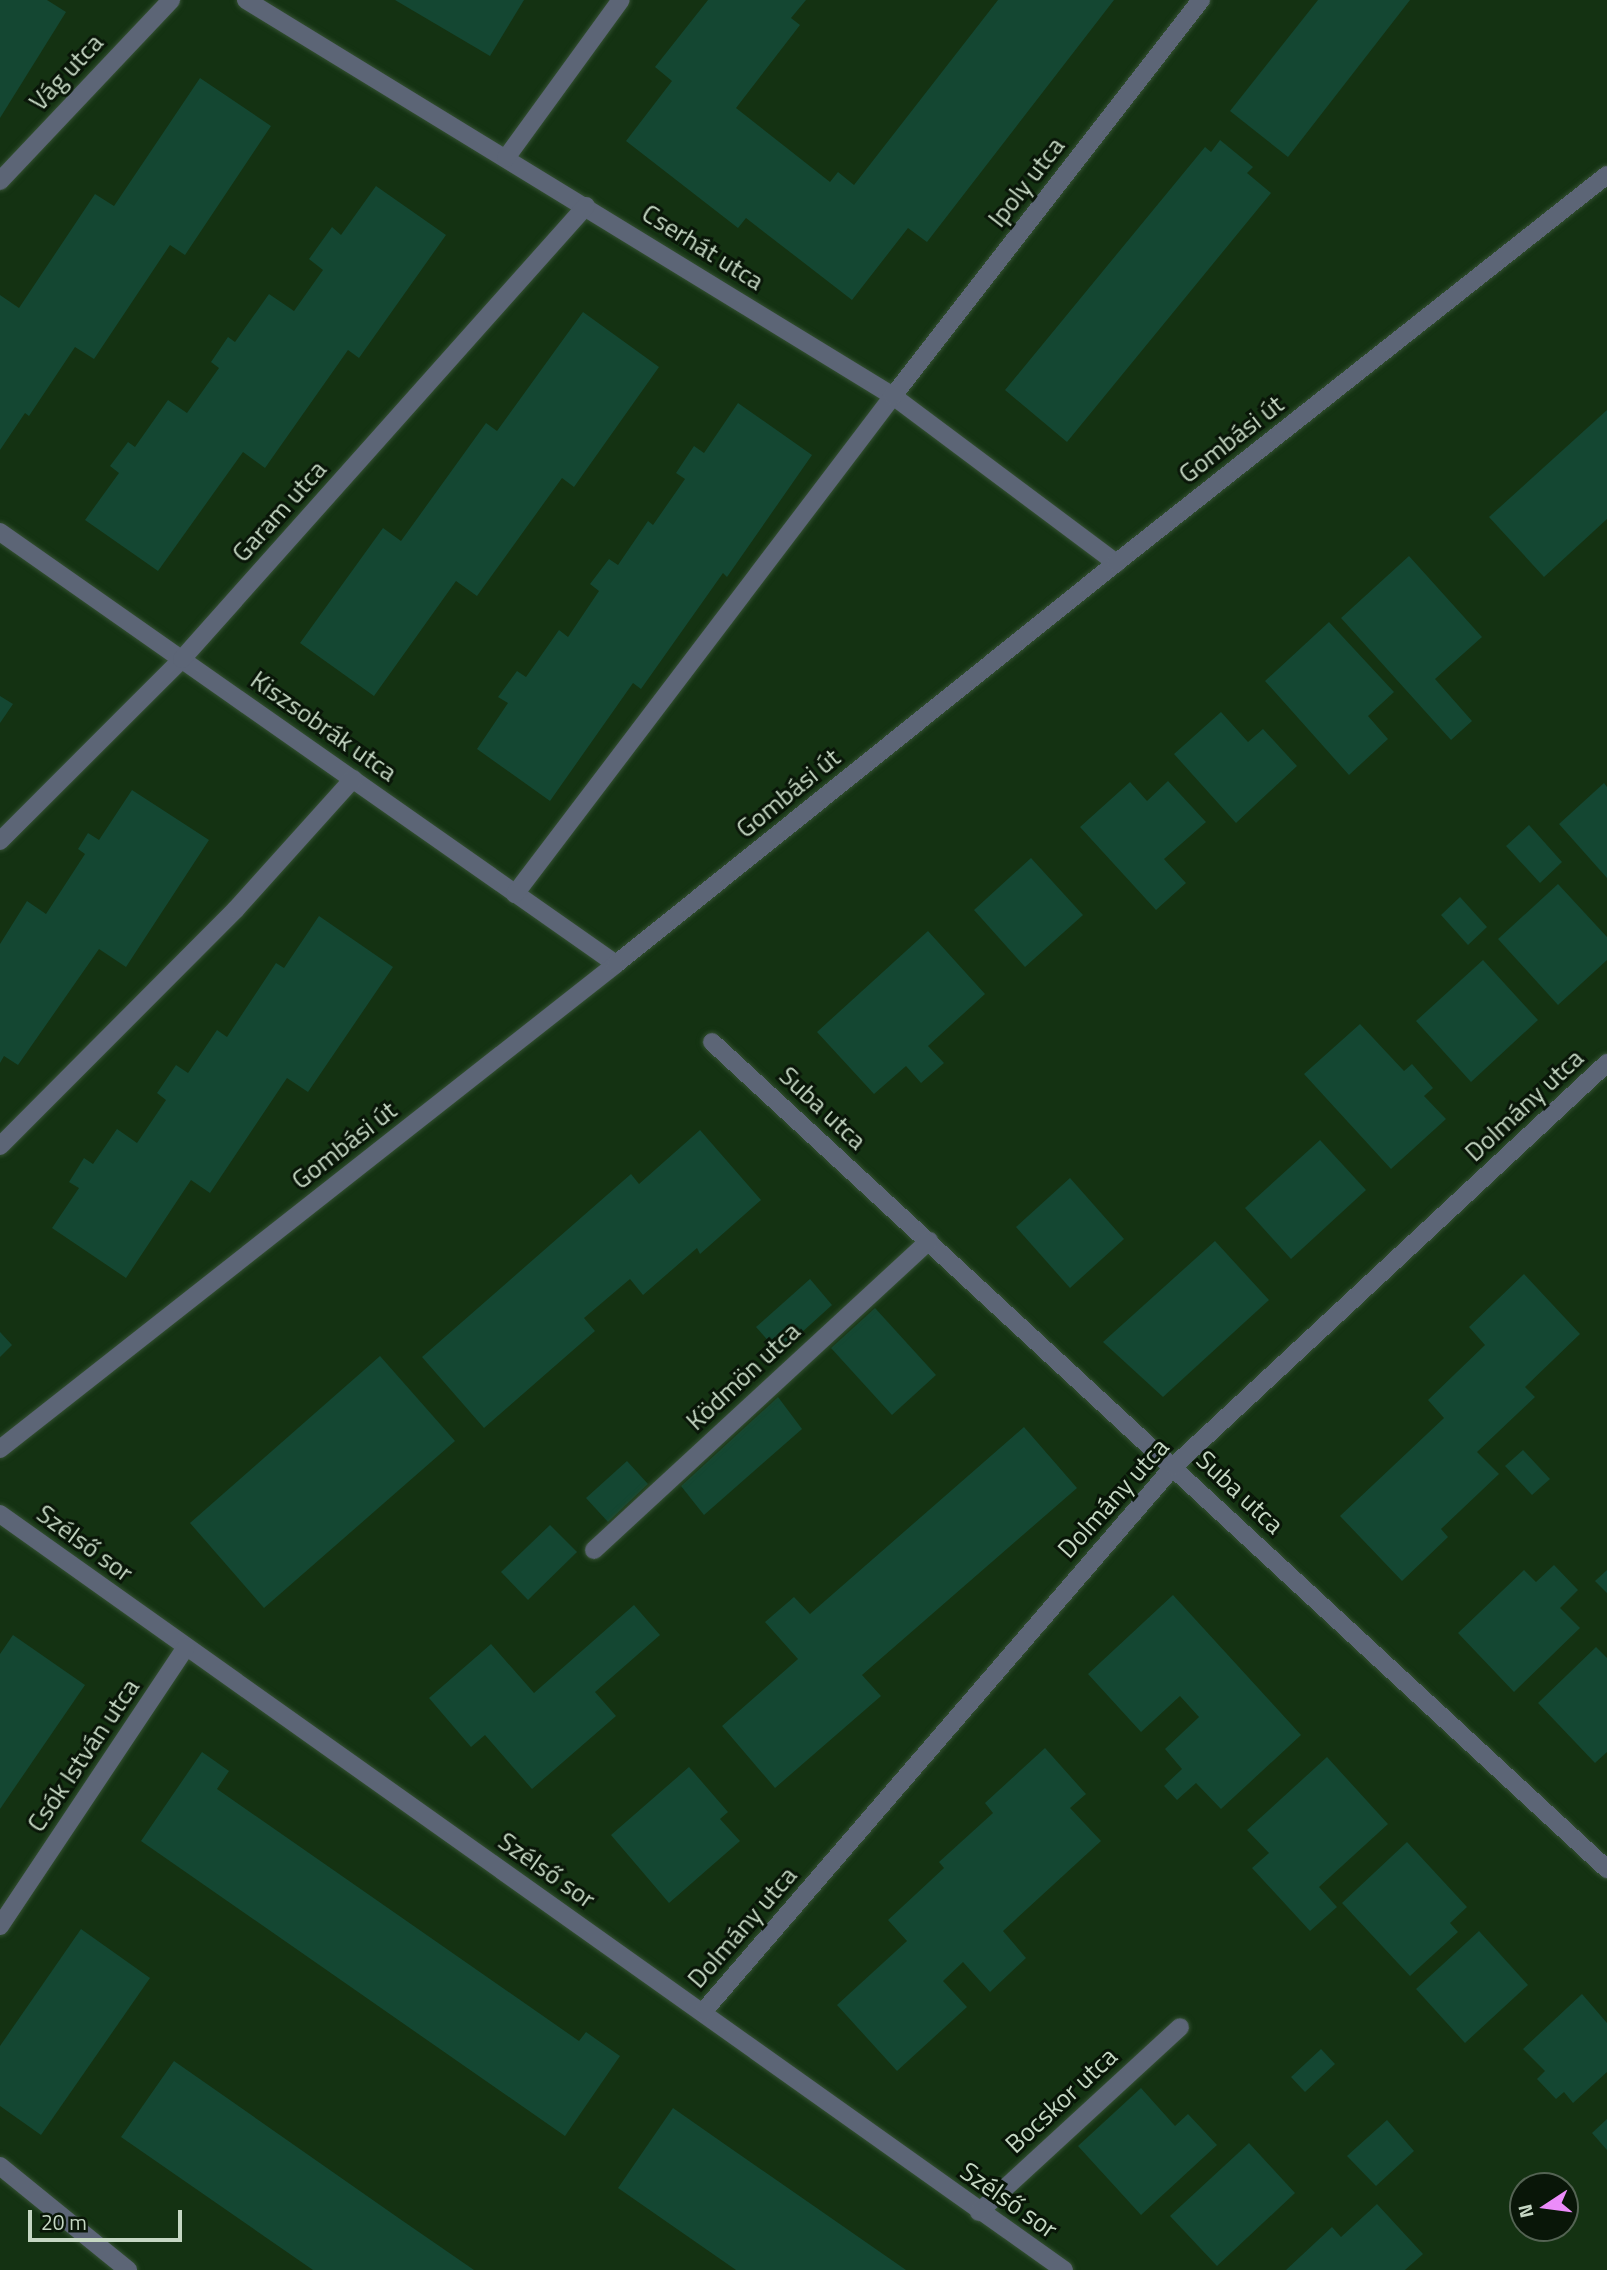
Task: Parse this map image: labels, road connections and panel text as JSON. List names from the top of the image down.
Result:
{
  "streets": {
    "street": [
      "Vág utca",
      "Ipoly utca",
      "Cserhát utca",
      "Gombási út",
      "Garam utca",
      "Kiszsobrák utca",
      "Dolmány utca",
      "Suba utca",
      "Ködmön utca",
      "Szélső sor",
      "Csók István utca",
      "Bocskor utca"
    ]
  },
  "crossings": [
    ["Ipoly utca", "Cserhát utca"],
    ["Ipoly utca", "Kiszsobrák utca"],
    ["Cserhát utca", "Gombási út"],
    ["Cserhát utca", "Garam utca"],
    ["Gombási út", "Kiszsobrák utca"],
    ["Garam utca", "Kiszsobrák utca"],
    ["Dolmány utca", "Suba utca"],
    ["Dolmány utca", "Szélső sor"],
    ["Suba utca", "Ködmön utca"],
    ["Szélső sor", "Csók István utca"],
    ["Szélső sor", "Bocskor utca"]
  ],
  "scale_bar": "20 m",
  "north": "left"
}
